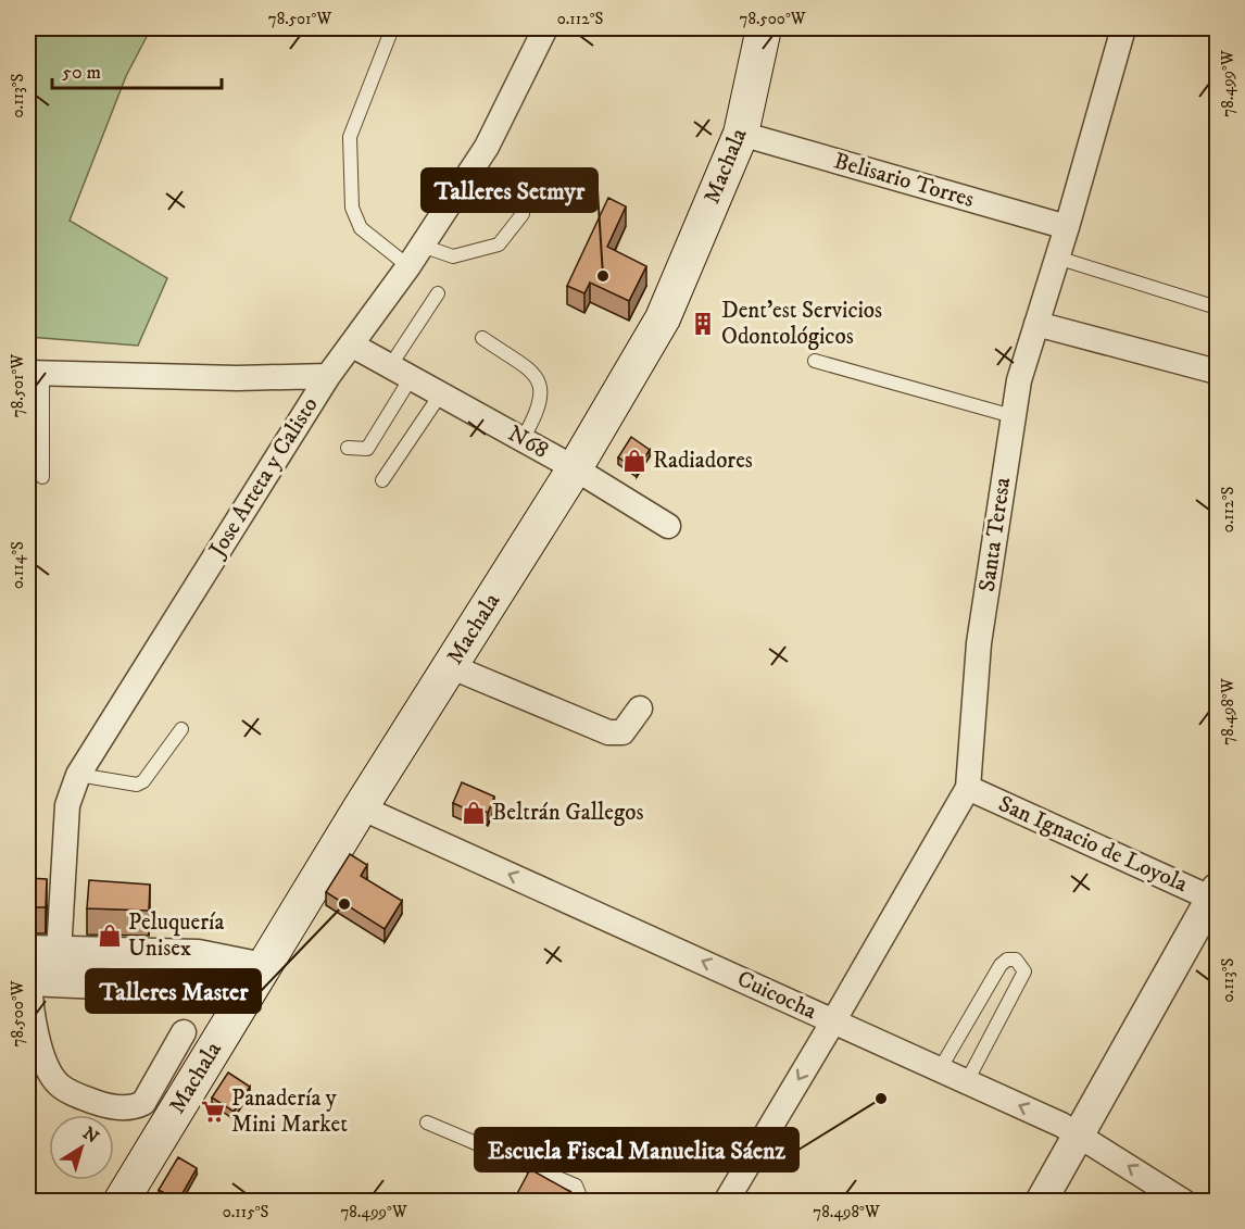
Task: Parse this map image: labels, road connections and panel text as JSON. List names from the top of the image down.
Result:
{
  "streets": {
    "main road": ["Machala"],
    "street": [
      "Belisario Torres",
      "N68",
      "Jose Arteta y Calisto",
      "Santa Teresa",
      "San Ignacio de Loyola",
      "Cuicocha"
    ]
  },
  "crossings": [
    ["Machala", "Belisario Torres"],
    ["Machala", "N68"],
    ["Machala", "Cuicocha"],
    ["Belisario Torres", "Santa Teresa"],
    ["N68", "Jose Arteta y Calisto"],
    ["Santa Teresa", "San Ignacio de Loyola"],
    ["Santa Teresa", "Cuicocha"]
  ],
  "one_way": ["Cuicocha"],
  "places": {
    "other": ["Talleres Setmyr", "Talleres Master", "Escuela Fiscal Manuelita Sáenz"],
    "building": ["Dent'est Servicios Odontológicos"],
    "shop": ["Radiadores", "Beltrán Gallegos", "Peluquería Unisex"],
    "supermarket": ["Panadería y Mini Market"]
  },
  "scale_bar": "50 m",
  "north": "top right",
  "coordinates": [
    "78.501°W",
    "0.112°S",
    "78.500°W",
    "78.499°W",
    "0.113°S",
    "0.114°S",
    "78.498°W",
    "0.115°S"
  ]
}
